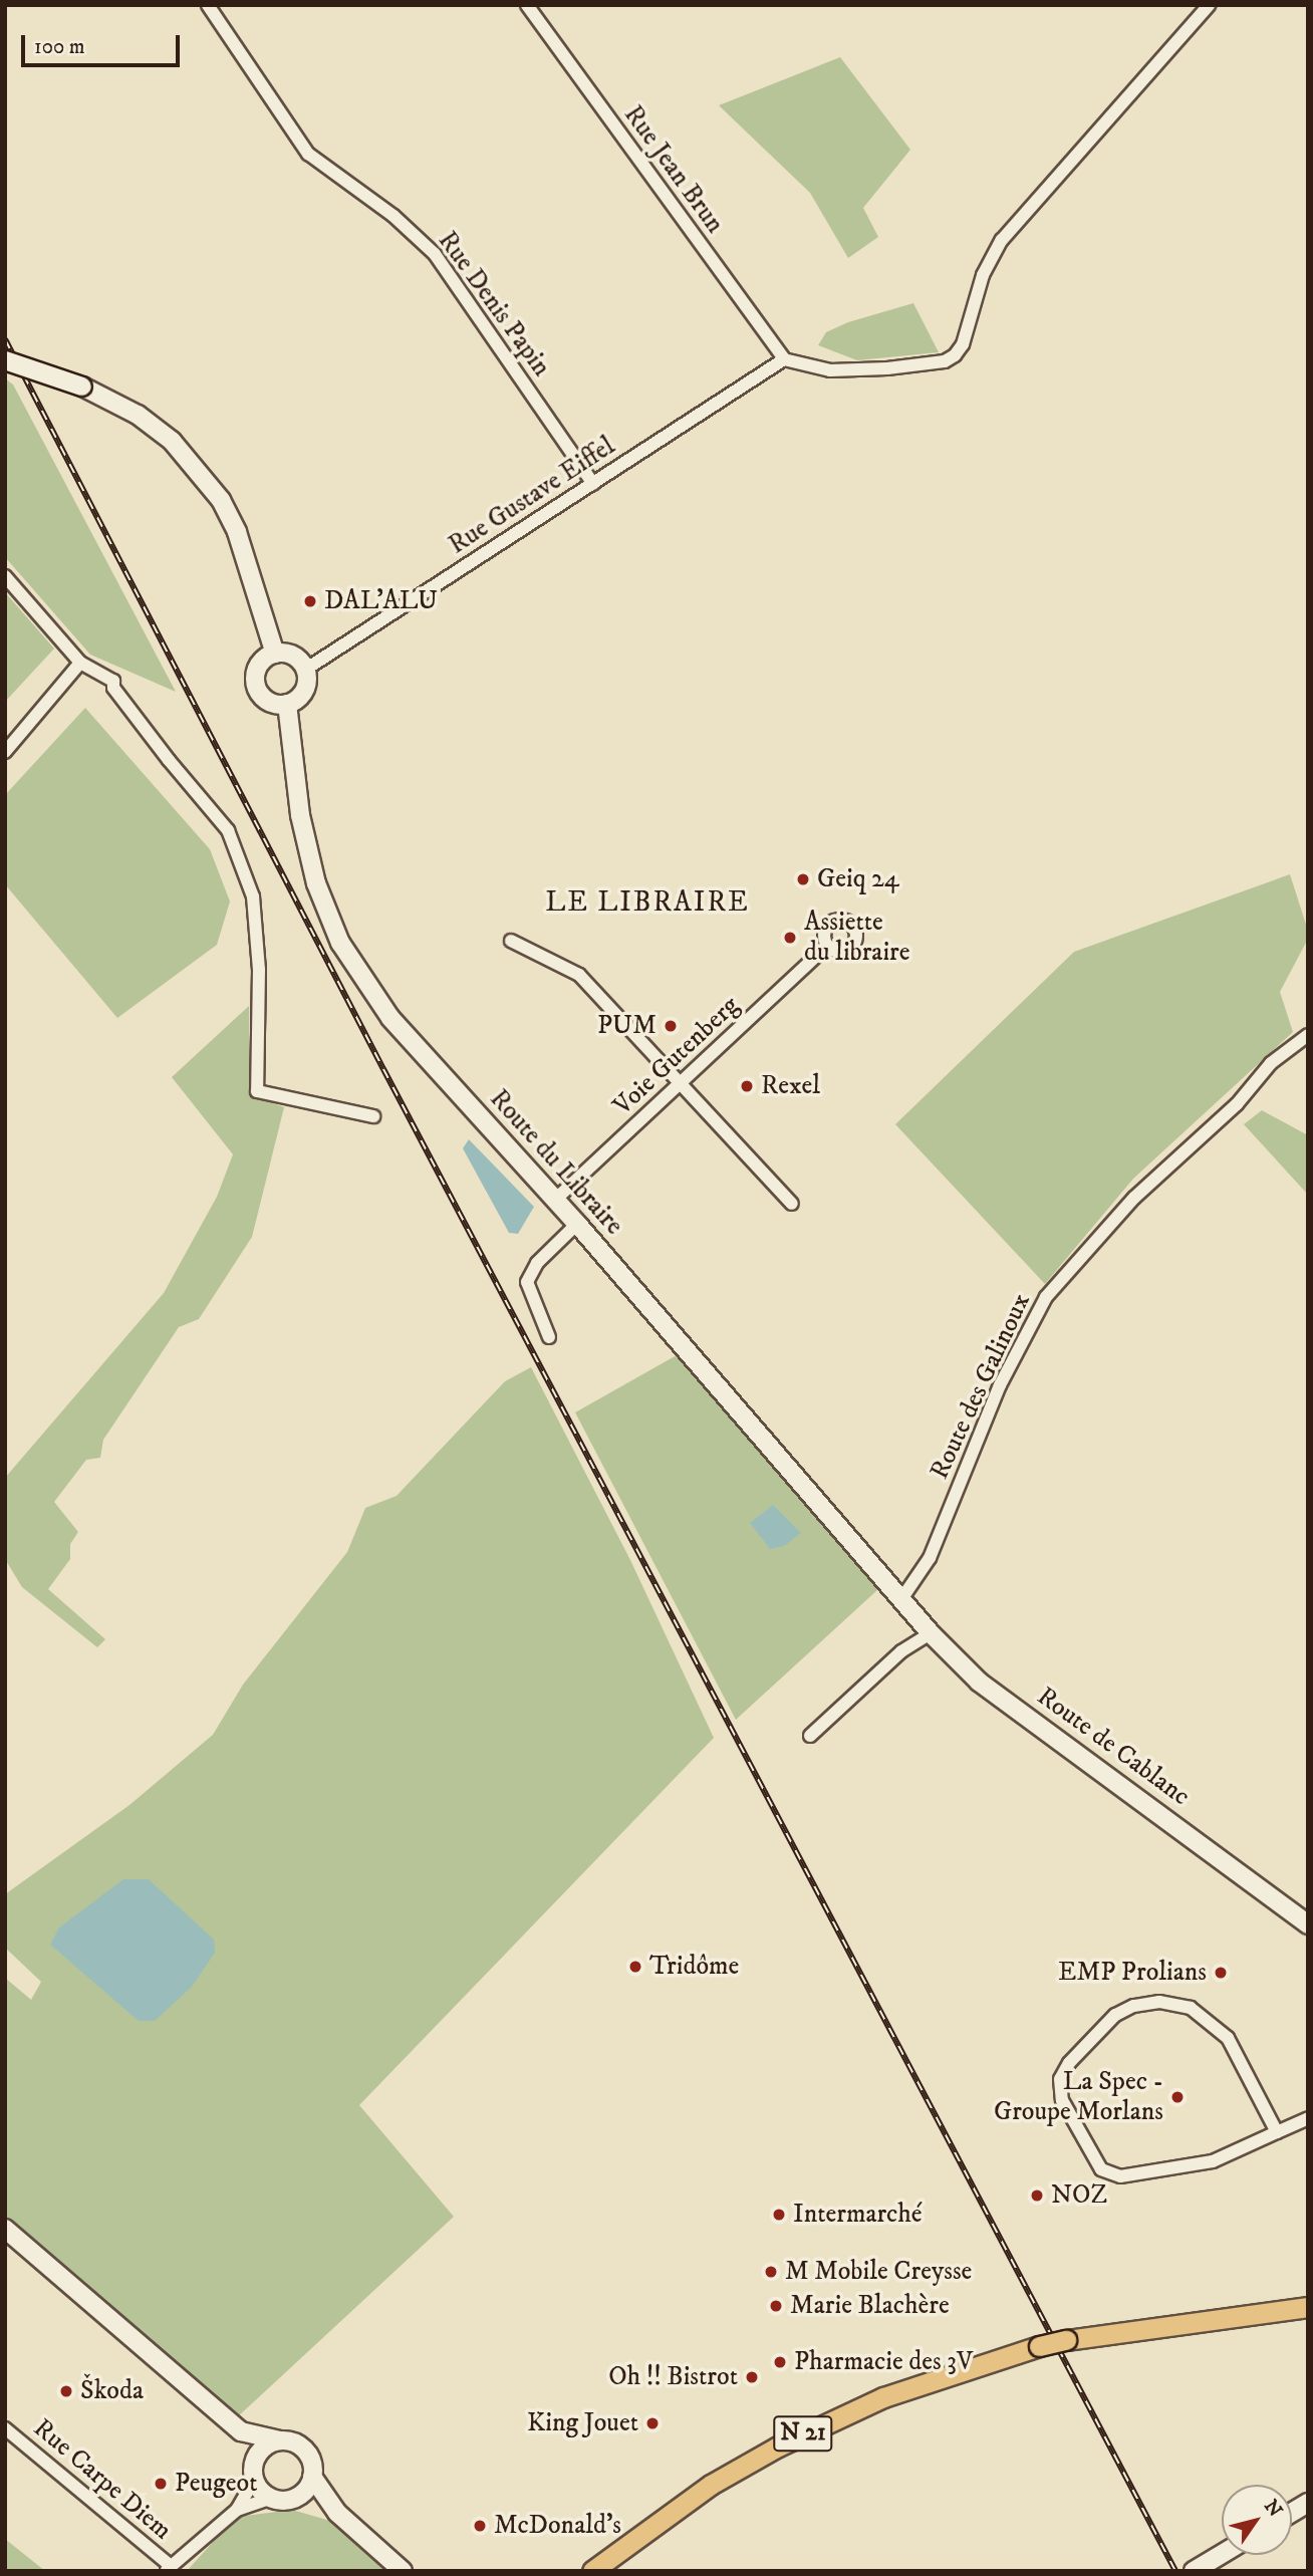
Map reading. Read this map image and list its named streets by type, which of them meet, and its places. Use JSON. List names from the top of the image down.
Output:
{
  "streets": {
    "main road": ["Route du Libraire", "Route de Cablanc", "N 21"],
    "street": [
      "Rue Jean Brun",
      "Rue Denis Papin",
      "Rue Gustave Eiffel",
      "Voie Gutenberg",
      "Route des Galinoux",
      "Rue Carpe Diem"
    ]
  },
  "crossings": [
    ["Rue Jean Brun", "Rue Gustave Eiffel"],
    ["Rue Denis Papin", "Rue Gustave Eiffel"],
    ["Rue Gustave Eiffel", "Route du Libraire"],
    ["Voie Gutenberg", "Route du Libraire"],
    ["Route du Libraire", "Route des Galinoux"],
    ["Route du Libraire", "Route de Cablanc"],
    ["Route des Galinoux", "Route de Cablanc"]
  ],
  "districts": ["LE LIBRAIRE"],
  "places": [
    "DAL'ALU",
    "Geiq 24",
    "Assiette du libraire",
    "PUM",
    "Rexel",
    "Tridôme",
    "EMP Prolians",
    "La Spec - Groupe Morlans",
    "NOZ",
    "Intermarché",
    "M Mobile Creysse",
    "Marie Blachère",
    "Pharmacie des 3V",
    "Oh !! Bistrot",
    "Škoda",
    "King Jouet",
    "Peugeot",
    "McDonald's"
  ],
  "scale_bar": "100 m",
  "north": "top right"
}
